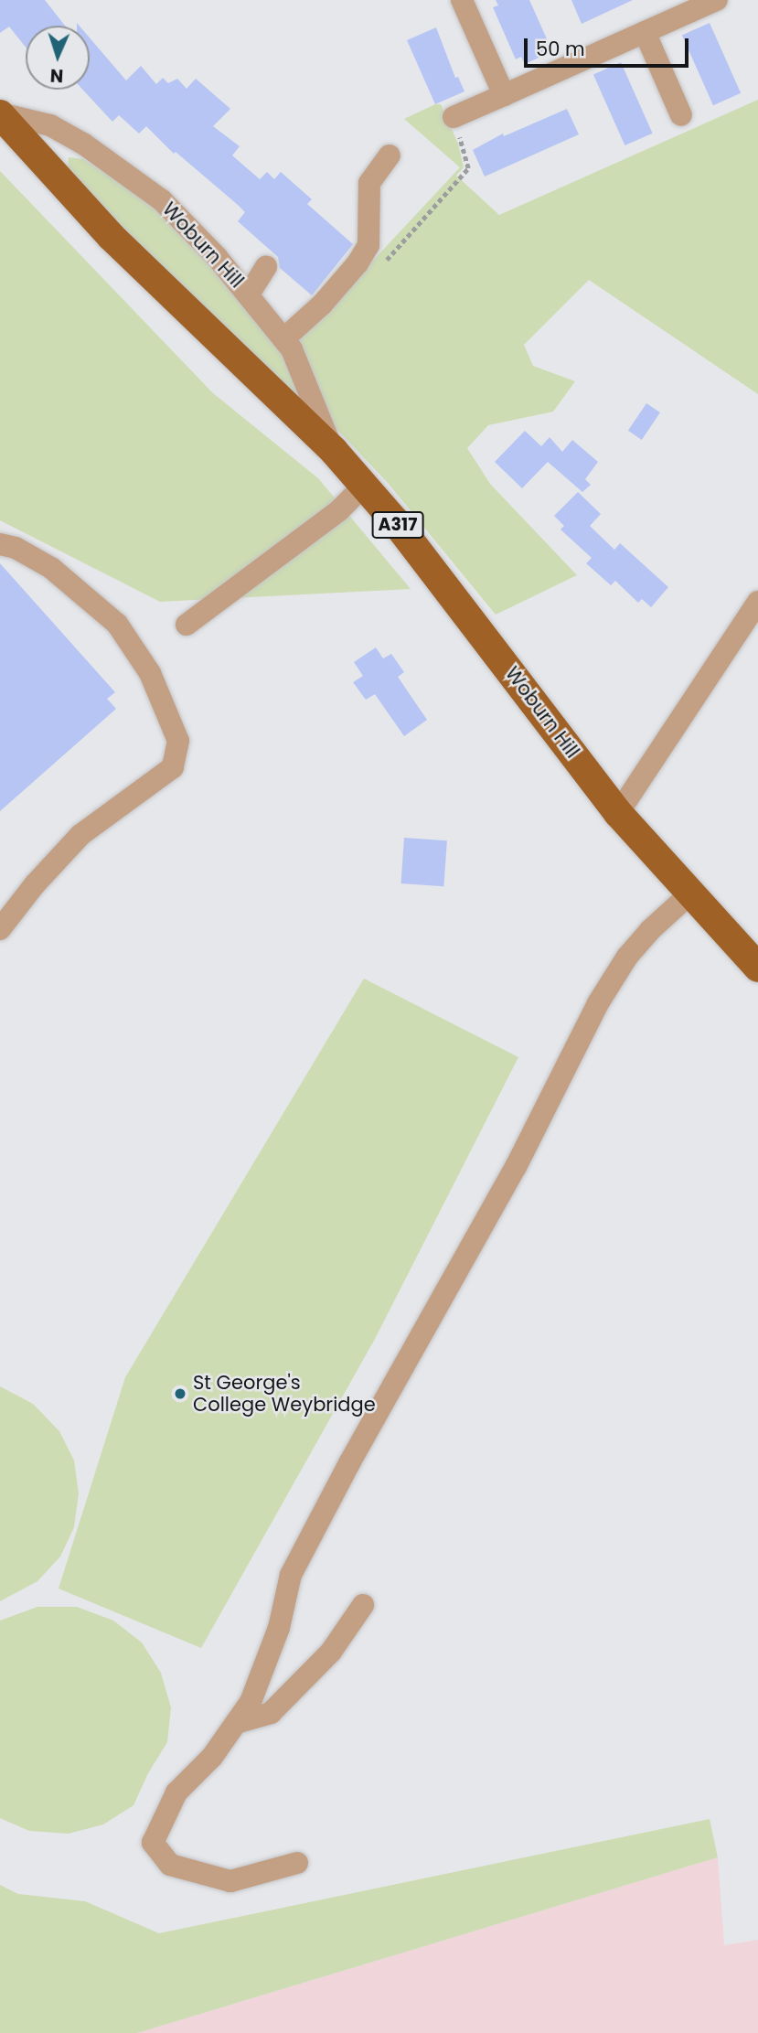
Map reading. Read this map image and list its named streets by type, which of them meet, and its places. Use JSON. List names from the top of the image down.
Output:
{
  "streets": {
    "main road": ["Woburn Hill", "A317"]
  },
  "places": ["St George's College Weybridge"],
  "scale_bar": "50 m",
  "north": "bottom"
}
